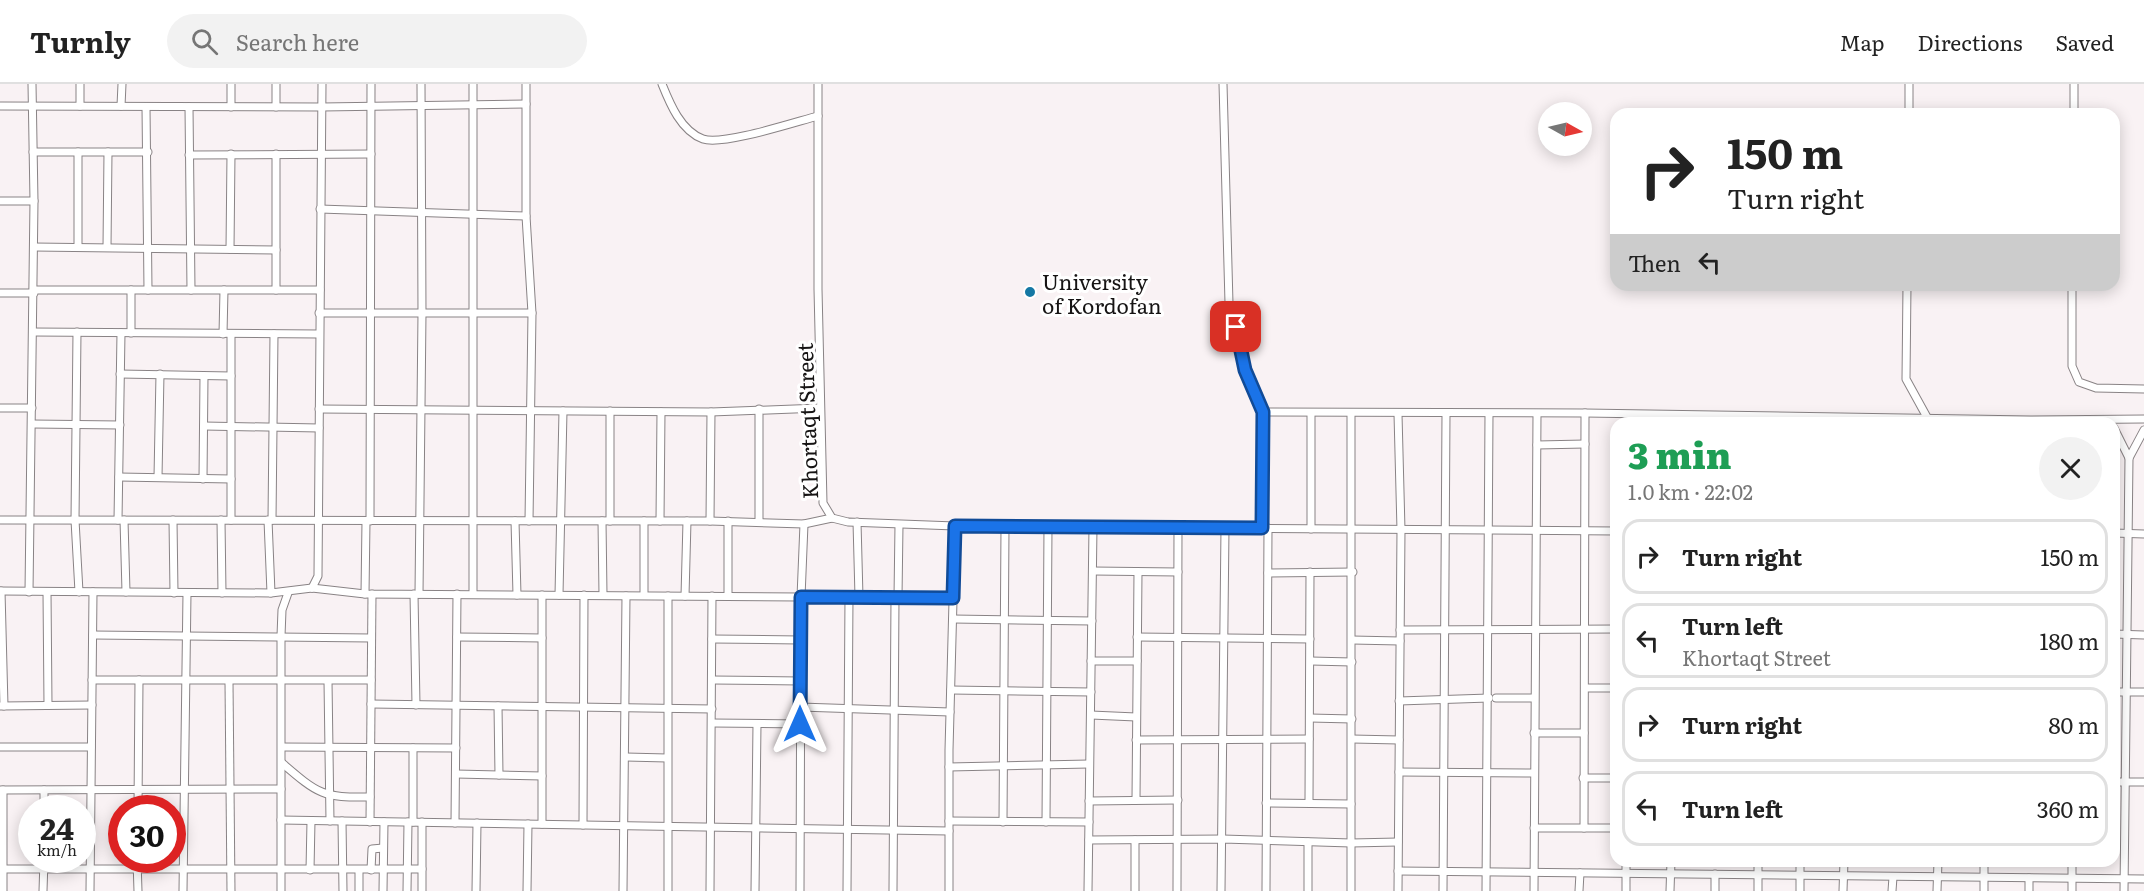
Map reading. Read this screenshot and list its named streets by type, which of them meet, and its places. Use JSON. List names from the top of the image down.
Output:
{
  "streets": {
    "street": ["Khortaqt Street"]
  },
  "places": ["University of Kordofan"],
  "north": "right",
  "page": {
    "header": "Turnly",
    "search": "Search here",
    "nav": ["Map", "Directions", "Saved"],
    "turn": ["150 m", "Turn right"],
    "then": "Then",
    "heading": ["3 min", "1.0 km · 22:02"],
    "list": [
      {
        "name": "Turn right",
        "value": "150 m"
      },
      {
        "name": "Turn left",
        "note": "Khortaqt Street",
        "value": "180 m"
      },
      {
        "name": "Turn right",
        "value": "80 m"
      },
      {
        "name": "Turn left",
        "value": "360 m"
      }
    ],
    "speed": "24 km/h",
    "limit": "30"
  }
}
